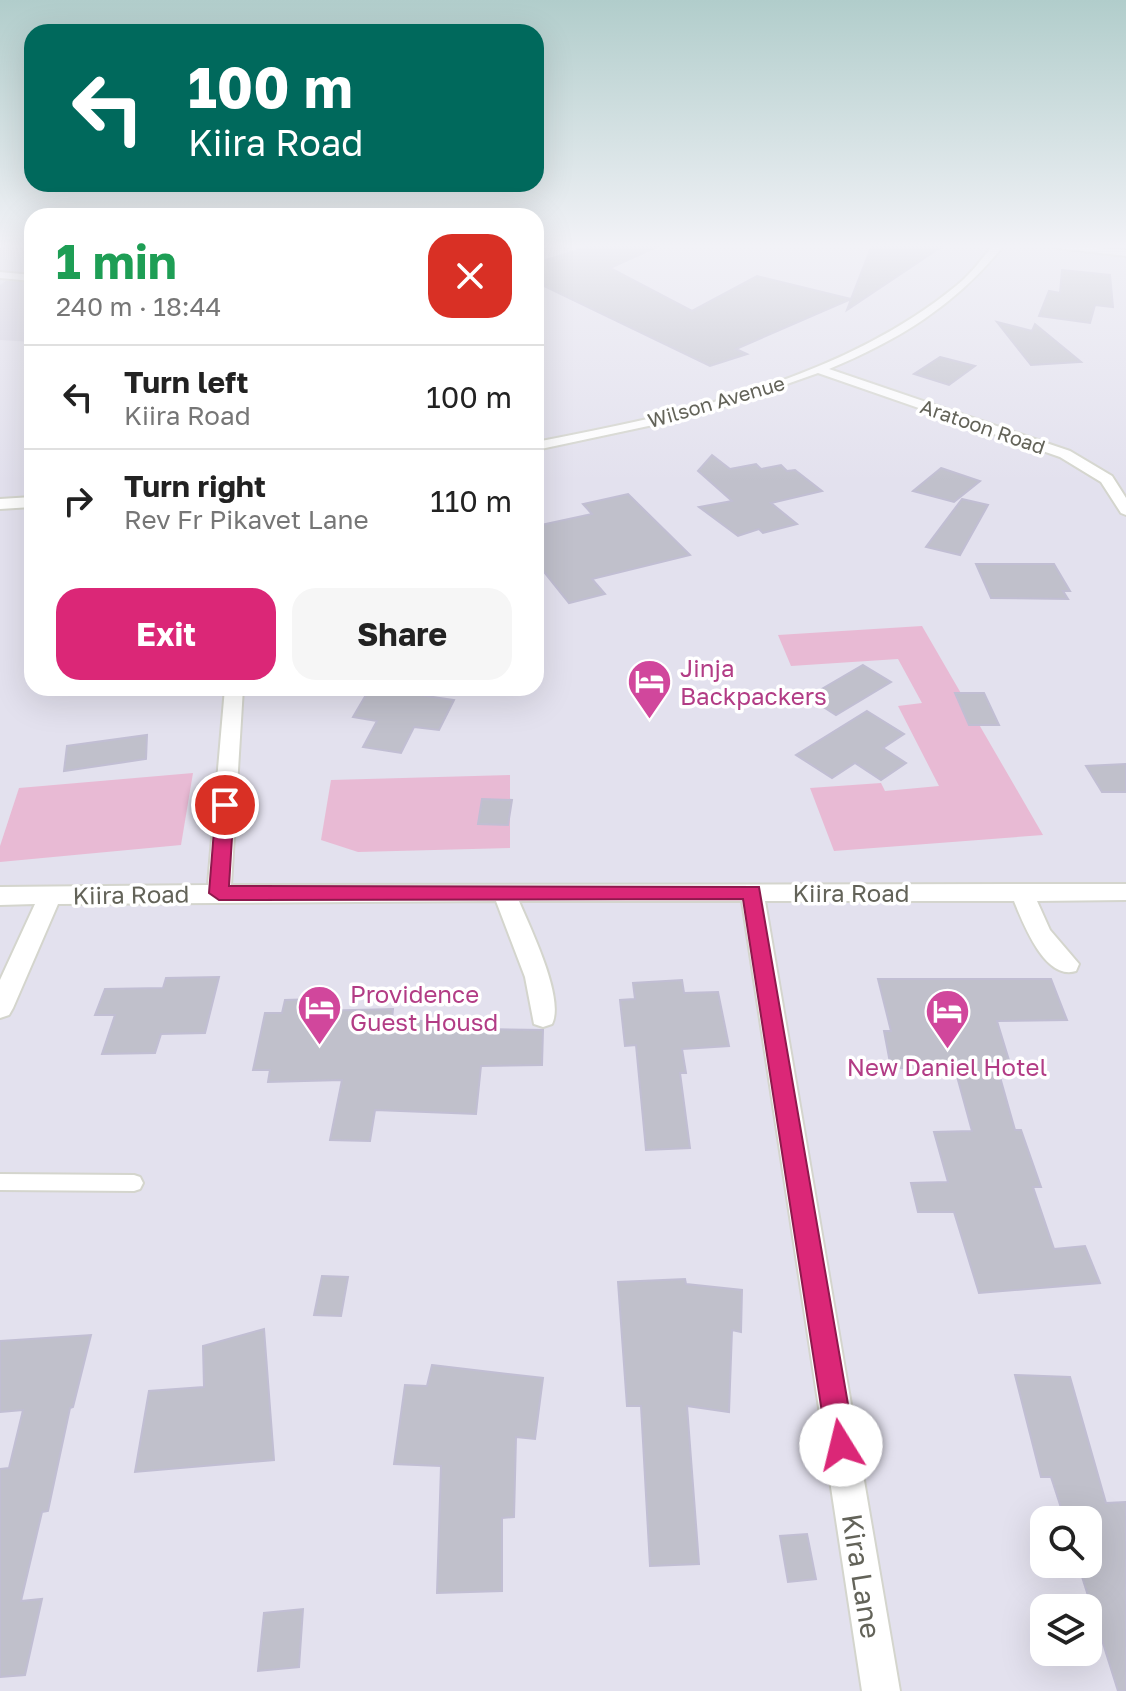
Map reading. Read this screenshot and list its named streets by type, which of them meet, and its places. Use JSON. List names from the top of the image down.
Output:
{
  "streets": {
    "street": [
      "Wilson Avenue",
      "Aratoon Road",
      "Kiira Road",
      "Kira Lane"
    ]
  },
  "crossings": [
    ["Wilson Avenue", "Aratoon Road"],
    ["Kiira Road", "Kira Lane"]
  ],
  "places": {
    "hotel": ["Jinja Backpackers", "Providence Guest Housd", "New Daniel Hotel"]
  },
  "page": {
    "turn": ["100 m", "Kiira Road"],
    "heading": ["1 min", "240 m · 18:44"],
    "list": [
      {
        "name": "Turn left",
        "note": "Kiira Road",
        "value": "100 m"
      },
      {
        "name": "Turn right",
        "note": "Rev Fr Pikavet Lane",
        "value": "110 m"
      }
    ],
    "buttons": ["Exit", "Share"]
  }
}
